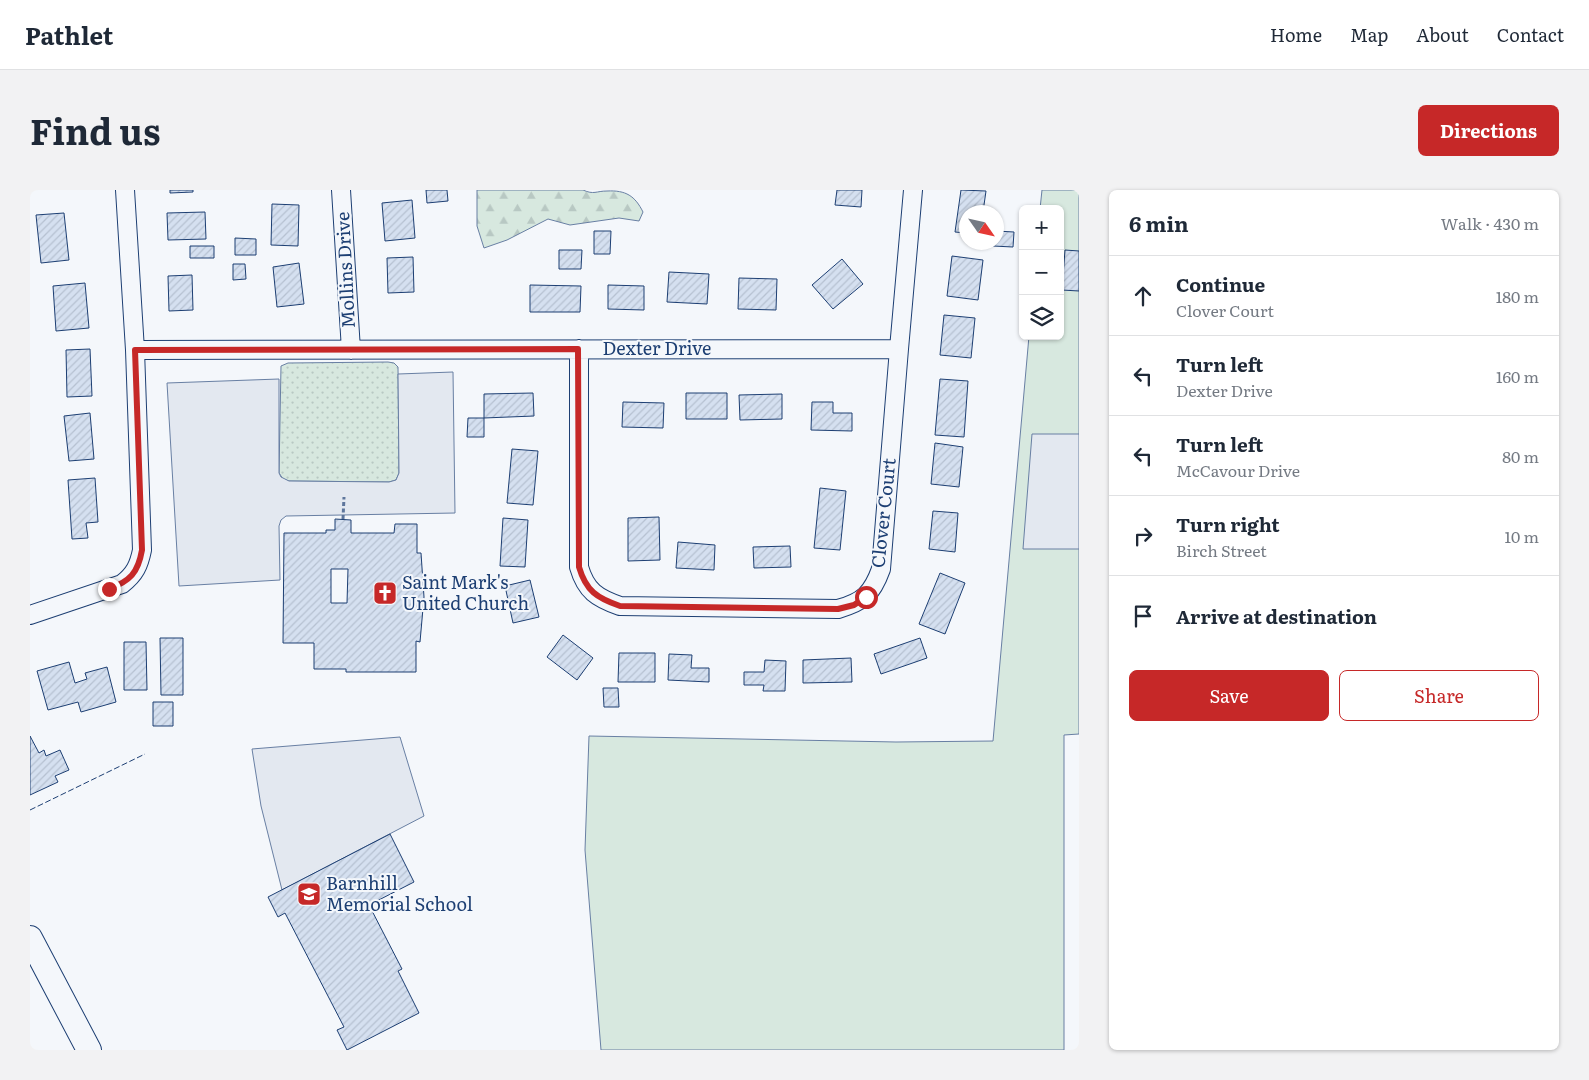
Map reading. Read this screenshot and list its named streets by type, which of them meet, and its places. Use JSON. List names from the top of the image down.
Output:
{
  "streets": {
    "street": ["Mollins Drive", "Dexter Drive", "Clover Court"]
  },
  "crossings": [
    ["Mollins Drive", "Dexter Drive"],
    ["Dexter Drive", "Clover Court"]
  ],
  "places": {
    "church": ["Saint Mark's United Church"],
    "school or university": ["Barnhill Memorial School"]
  },
  "north": "bottom right",
  "page": {
    "header": "Pathlet",
    "nav": [
      "Home",
      "Map",
      "About",
      "Contact"
    ],
    "title": "Find us",
    "buttons": [
      "Directions",
      ["Save", "Share"]
    ],
    "heading": ["6 min", "Walk · 430 m"],
    "map_buttons": ["+", "−"],
    "list": [
      ["Continue", "Clover Court", "180 m"],
      ["Turn left", "Dexter Drive", "160 m"],
      ["Turn left", "McCavour Drive", "80 m"],
      ["Turn right", "Birch Street", "10 m"],
      "Arrive at destination"
    ]
  }
}
